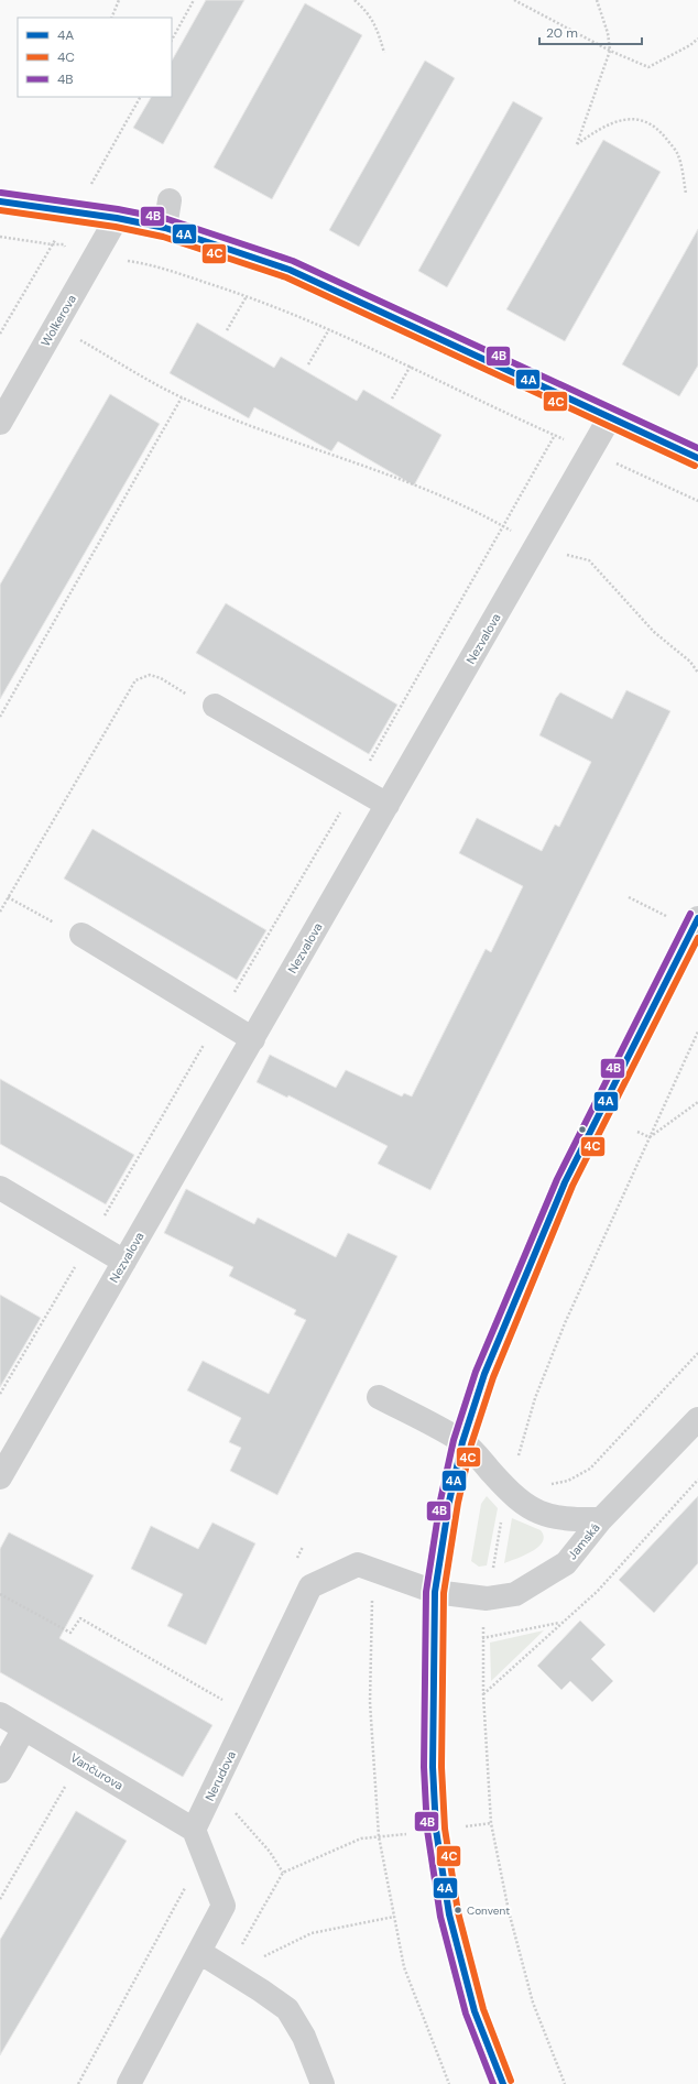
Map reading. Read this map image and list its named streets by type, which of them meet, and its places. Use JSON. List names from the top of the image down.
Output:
{
  "streets": {
    "street": [
      "Wolkerova",
      "Nezvalova",
      "Jamská",
      "Vančurova",
      "Nerudova"
    ]
  },
  "crossings": [
    ["Jamská", "Nerudova"],
    ["Vančurova", "Nerudova"]
  ],
  "places": ["Convent"],
  "lines": ["transit line 4B", "transit line 4A", "transit line 4C"],
  "legend": ["4A", "4C", "4B"],
  "scale_bar": "20 m"
}
